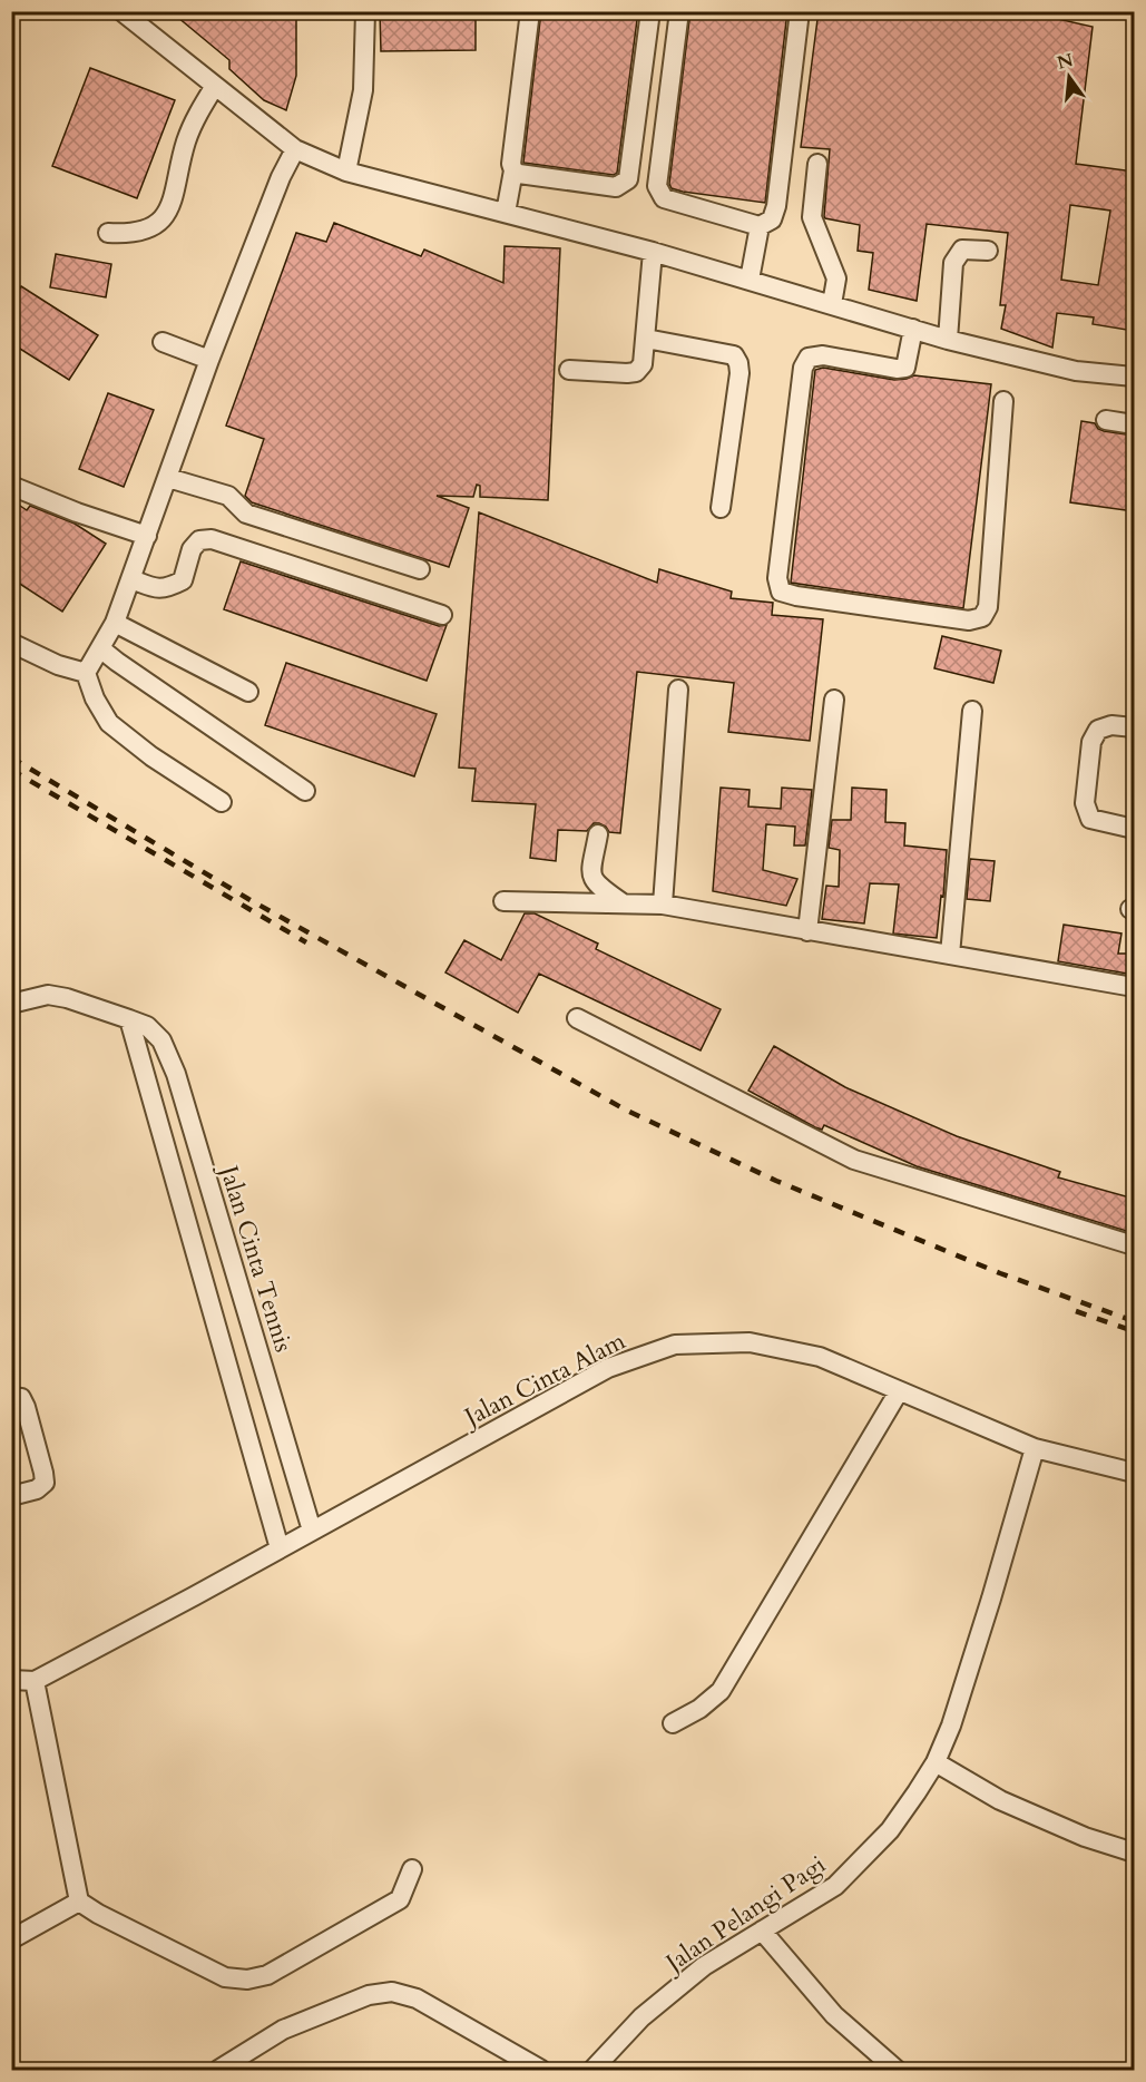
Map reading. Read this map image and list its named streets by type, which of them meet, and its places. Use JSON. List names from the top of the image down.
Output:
{
  "streets": {
    "street": ["Jalan Cinta Tennis", "Jalan Cinta Alam", "Jalan Pelangi Pagi"]
  },
  "crossings": [
    ["Jalan Cinta Tennis", "Jalan Cinta Alam"],
    ["Jalan Cinta Alam", "Jalan Pelangi Pagi"]
  ],
  "north": "top"
}
